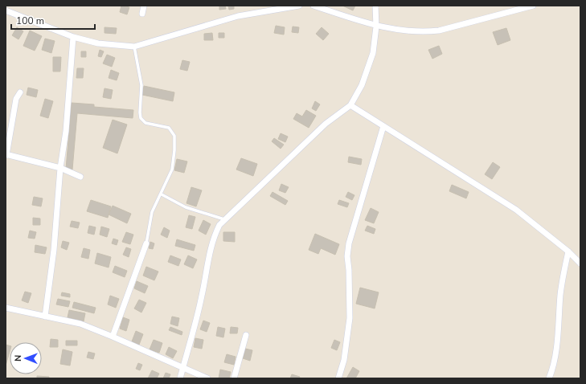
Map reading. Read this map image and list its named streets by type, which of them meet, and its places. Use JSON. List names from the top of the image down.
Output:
{
  "scale_bar": "100 m",
  "north": "left"
}
